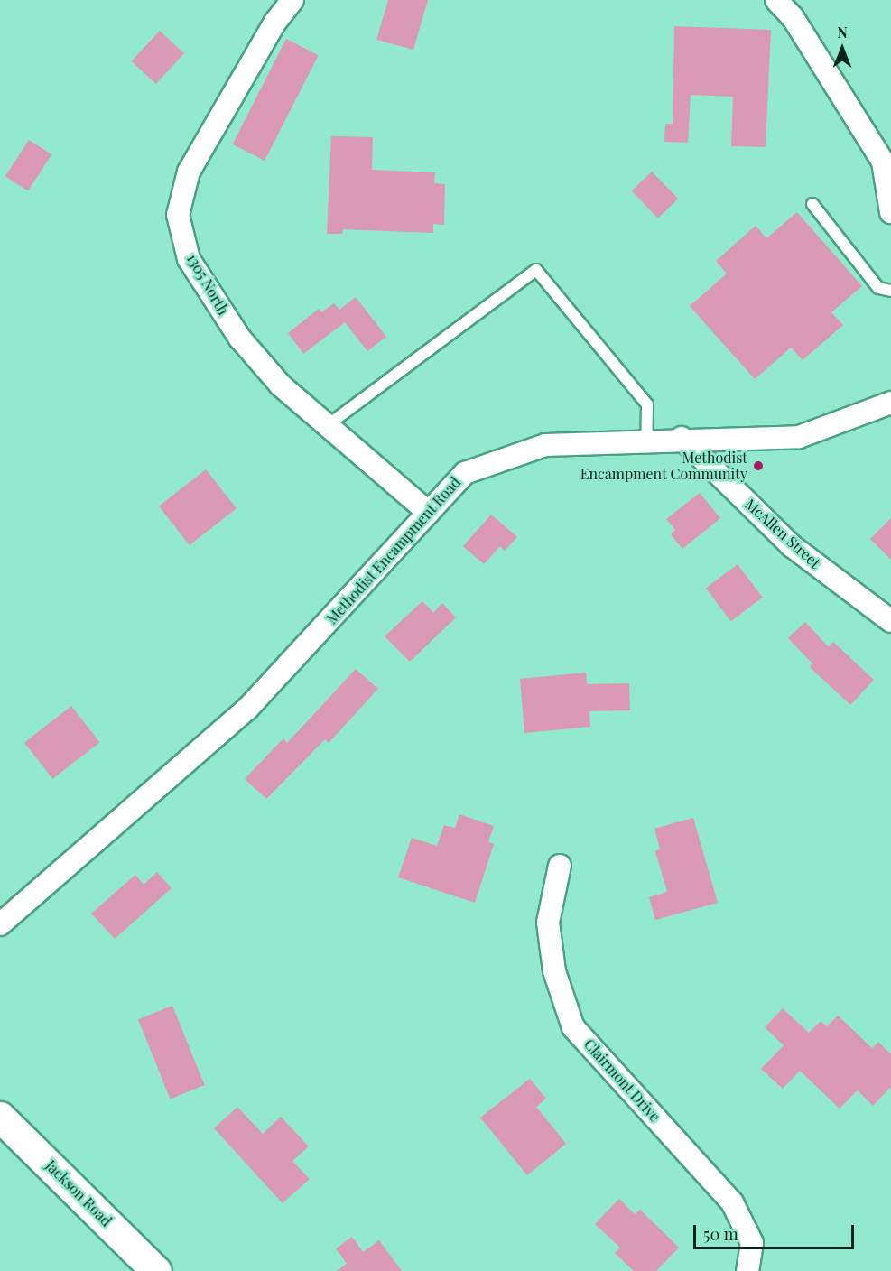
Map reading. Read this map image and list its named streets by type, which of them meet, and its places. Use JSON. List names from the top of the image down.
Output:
{
  "streets": {
    "street": [
      "1305 North",
      "McAllen Street",
      "Methodist Encampment Road",
      "Clairmont Drive",
      "Jackson Road"
    ]
  },
  "crossings": [
    ["1305 North", "Methodist Encampment Road"],
    ["McAllen Street", "Methodist Encampment Road"]
  ],
  "places": ["Methodist Encampment Community"],
  "scale_bar": "50 m",
  "north": "top"
}
